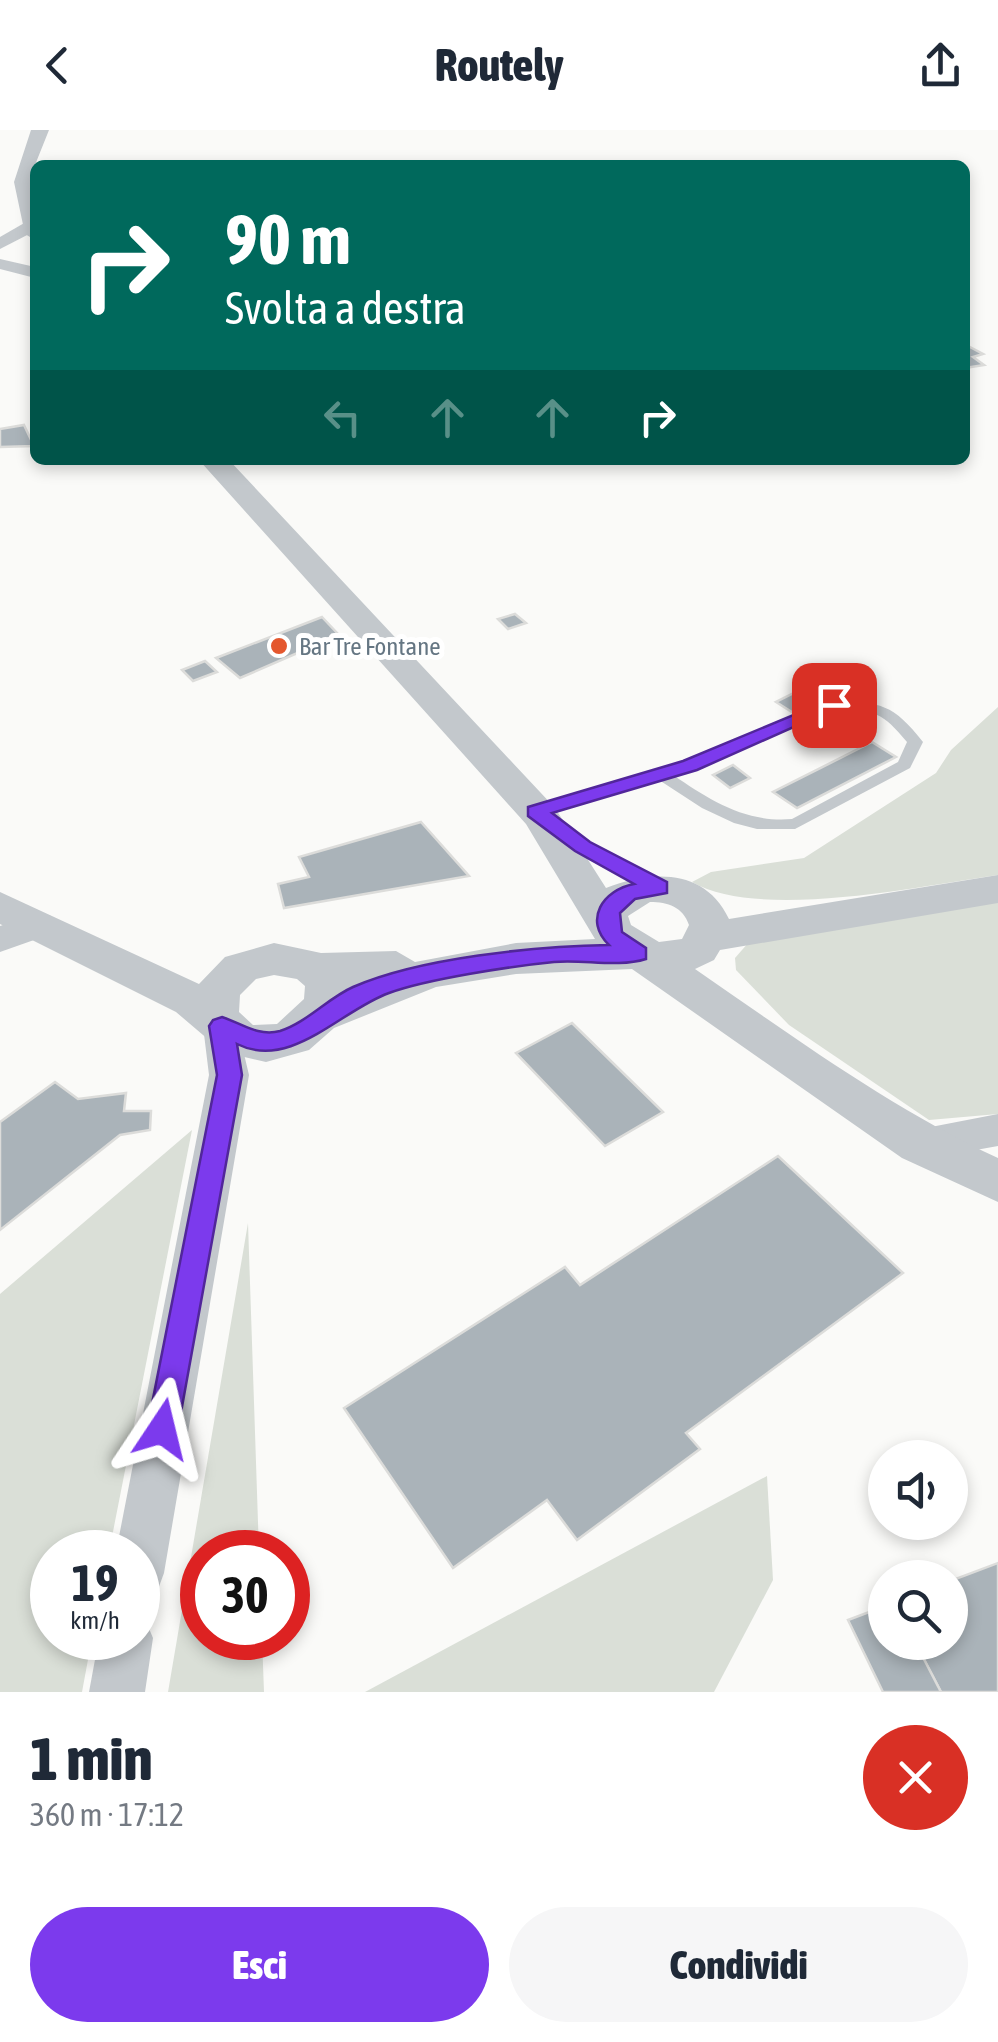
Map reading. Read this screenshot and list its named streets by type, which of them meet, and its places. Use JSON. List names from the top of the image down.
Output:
{
  "places": ["Bar Tre Fontane"],
  "page": {
    "header": "Routely",
    "turn": ["90 m", "Svolta a destra"],
    "speed": "19 km/h",
    "limit": "30",
    "heading": ["1 min", "360 m · 17:12"],
    "buttons": ["Esci", "Condividi"]
  }
}
